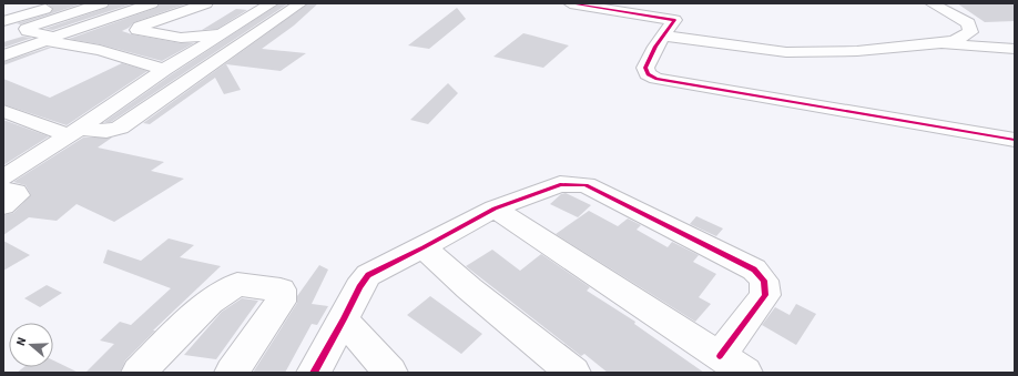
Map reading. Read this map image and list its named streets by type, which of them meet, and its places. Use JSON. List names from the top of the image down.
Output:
{
  "north": "left"
}
